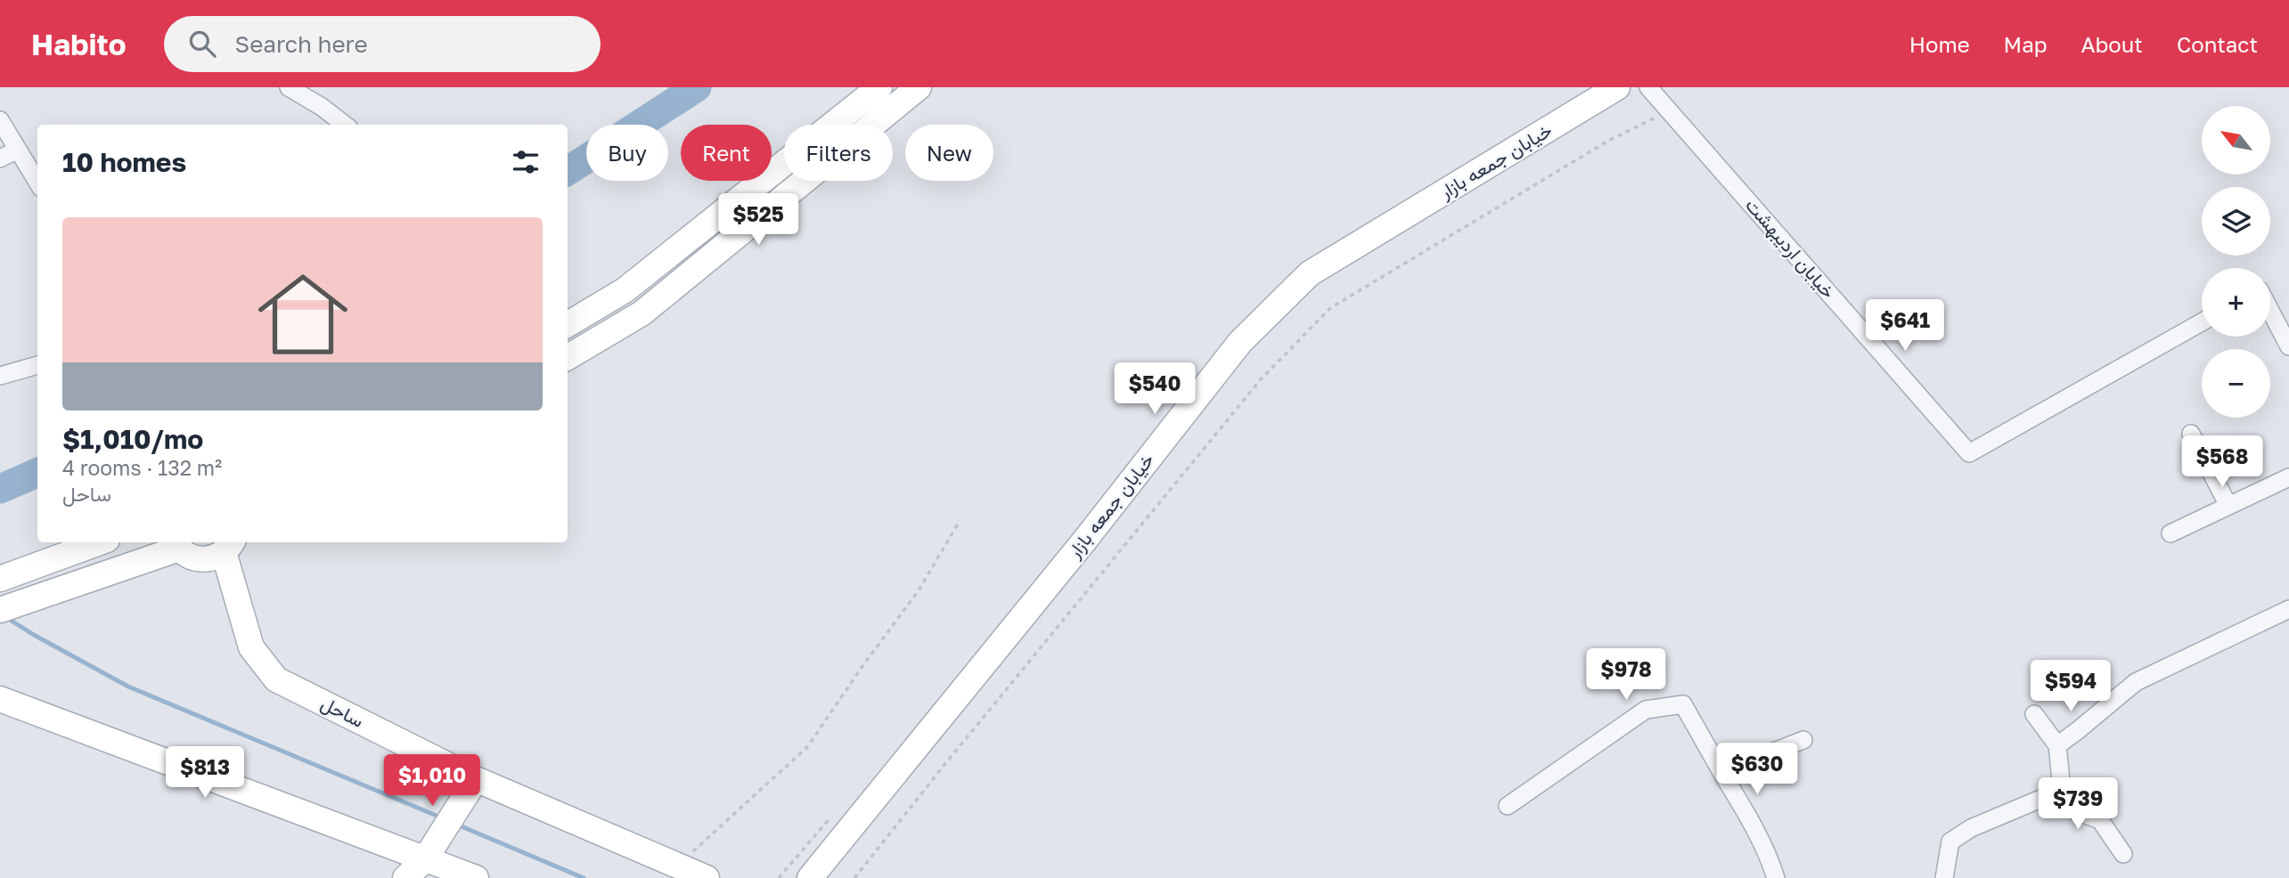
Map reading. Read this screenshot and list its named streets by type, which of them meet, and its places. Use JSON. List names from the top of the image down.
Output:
{
  "streets": {
    "main road": ["خیابان جمعه بازار", "ساحل"],
    "street": ["خیابان اردیبهشت"]
  },
  "north": "top left",
  "page": {
    "header": "Habito",
    "search": "Search here",
    "nav": [
      "Home",
      "Map",
      "About",
      "Contact"
    ],
    "map_buttons": ["+", "−"],
    "chip": [
      "Buy",
      "Rent",
      "Filters",
      "New"
    ],
    "heading": "10 homes",
    "price": [
      "$525",
      "$641",
      "$540",
      "$568",
      "$978",
      "$594",
      "$630",
      "$813",
      "$1,010",
      "$739"
    ],
    "list": [
      {
        "name": "$1,010/mo",
        "note": "4 rooms · 132 m² · ساحل"
      }
    ]
  }
}
